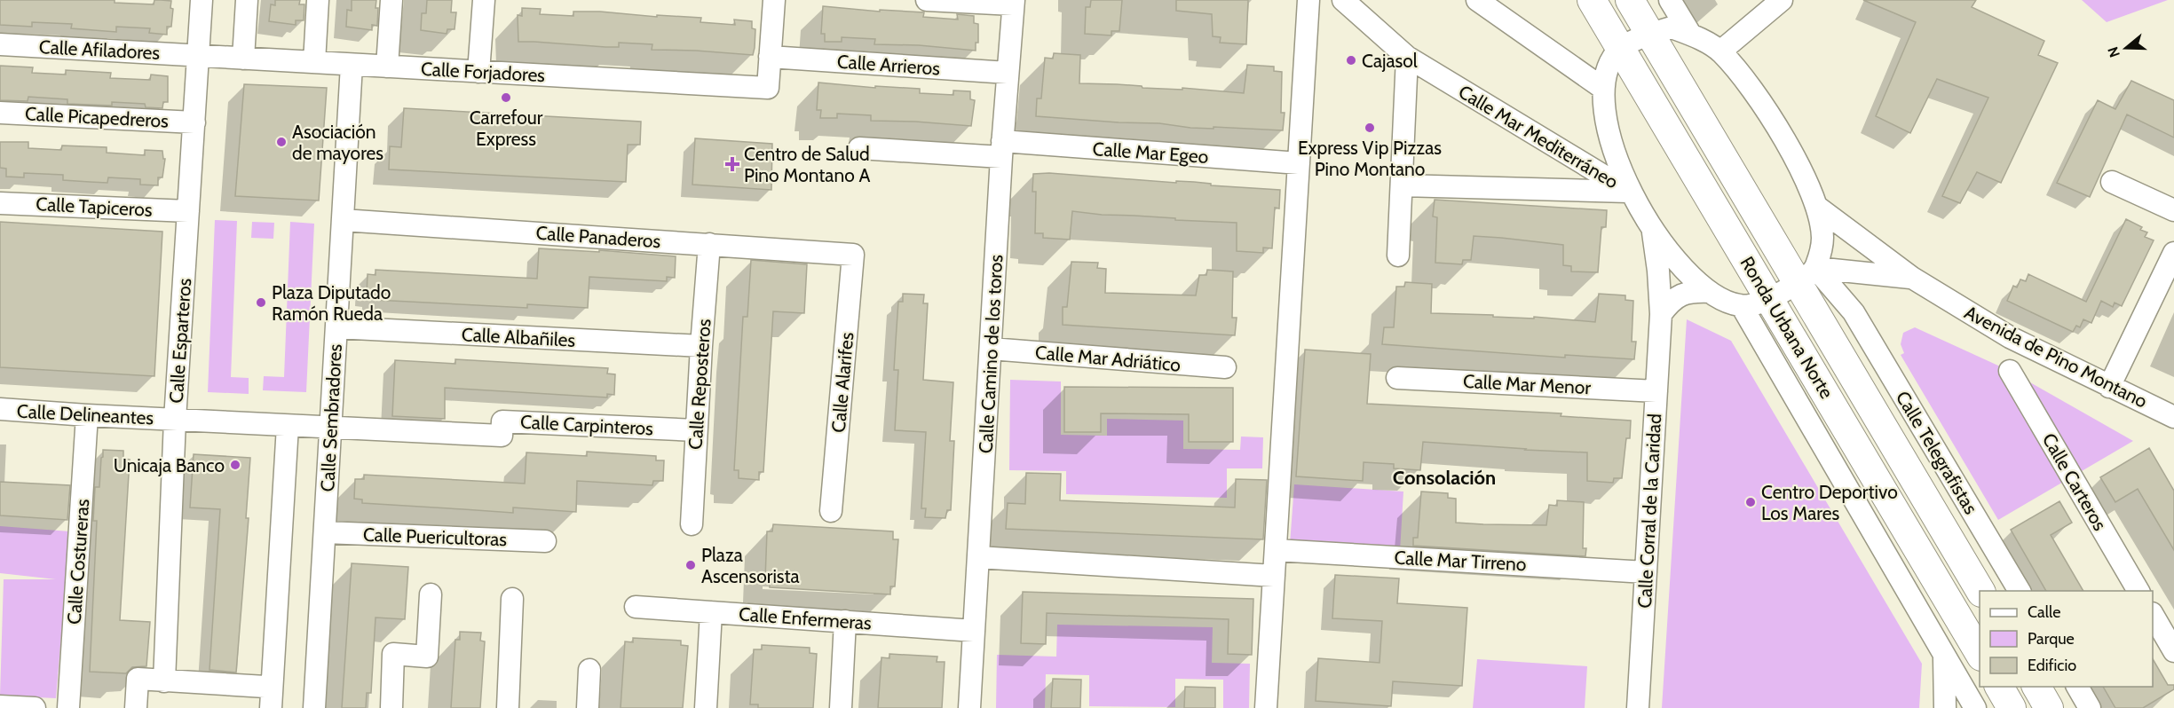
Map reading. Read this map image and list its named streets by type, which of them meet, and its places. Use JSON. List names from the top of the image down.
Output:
{
  "streets": {
    "main road": ["Ronda Urbana Norte"],
    "street": [
      "Calle Afiladores",
      "Calle Arrieros",
      "Calle Forjadores",
      "Calle Picapedreros",
      "Calle Mar Mediterráneo",
      "Calle Mar Egeo",
      "Calle Tapiceros",
      "Calle Panaderos",
      "Calle Albañiles",
      "Calle Esparteros",
      "Calle Camino de los toros",
      "Avenida de Pino Montano",
      "Calle Mar Adriático",
      "Calle Alarifes",
      "Calle Reposteros",
      "Calle Mar Menor",
      "Calle Delineantes",
      "Calle Sembradores",
      "Calle Carpinteros",
      "Calle Telegrafistas",
      "Calle Carteros",
      "Calle Corral de la Caridad",
      "Calle Puericultoras",
      "Calle Mar Tirreno",
      "Calle Costureras",
      "Calle Enfermeras"
    ]
  },
  "crossings": [
    ["Calle Afiladores", "Calle Forjadores"],
    ["Calle Afiladores", "Calle Esparteros"],
    ["Calle Arrieros", "Calle Forjadores"],
    ["Calle Arrieros", "Calle Camino de los toros"],
    ["Calle Forjadores", "Calle Esparteros"],
    ["Calle Forjadores", "Calle Sembradores"],
    ["Calle Picapedreros", "Calle Esparteros"],
    ["Calle Mar Egeo", "Calle Camino de los toros"],
    ["Calle Tapiceros", "Calle Esparteros"],
    ["Calle Panaderos", "Calle Alarifes"],
    ["Calle Panaderos", "Calle Reposteros"],
    ["Calle Panaderos", "Calle Sembradores"],
    ["Calle Albañiles", "Calle Reposteros"],
    ["Calle Albañiles", "Calle Sembradores"],
    ["Calle Esparteros", "Calle Delineantes"],
    ["Calle Camino de los toros", "Calle Mar Adriático"],
    ["Calle Camino de los toros", "Calle Enfermeras"],
    ["Calle Reposteros", "Calle Carpinteros"],
    ["Calle Mar Menor", "Calle Corral de la Caridad"],
    ["Calle Delineantes", "Calle Sembradores"],
    ["Calle Delineantes", "Calle Carpinteros"],
    ["Calle Delineantes", "Calle Costureras"],
    ["Calle Sembradores", "Calle Carpinteros"],
    ["Calle Sembradores", "Calle Puericultoras"],
    ["Calle Corral de la Caridad", "Calle Mar Tirreno"]
  ],
  "districts": ["Consolación"],
  "places": {
    "other": [
      "Cajasol",
      "Carrefour Express",
      "Express Vip Pizzas Pino Montano",
      "Asociación de mayores",
      "Plaza Diputado Ramón Rueda",
      "Unicaja Banco",
      "Centro Deportivo Los Mares",
      "Plaza Ascensorista"
    ],
    "health": ["Centro de Salud Pino Montano A"]
  },
  "legend": ["Calle", "Parque", "Edificio"],
  "north": "left"
}
